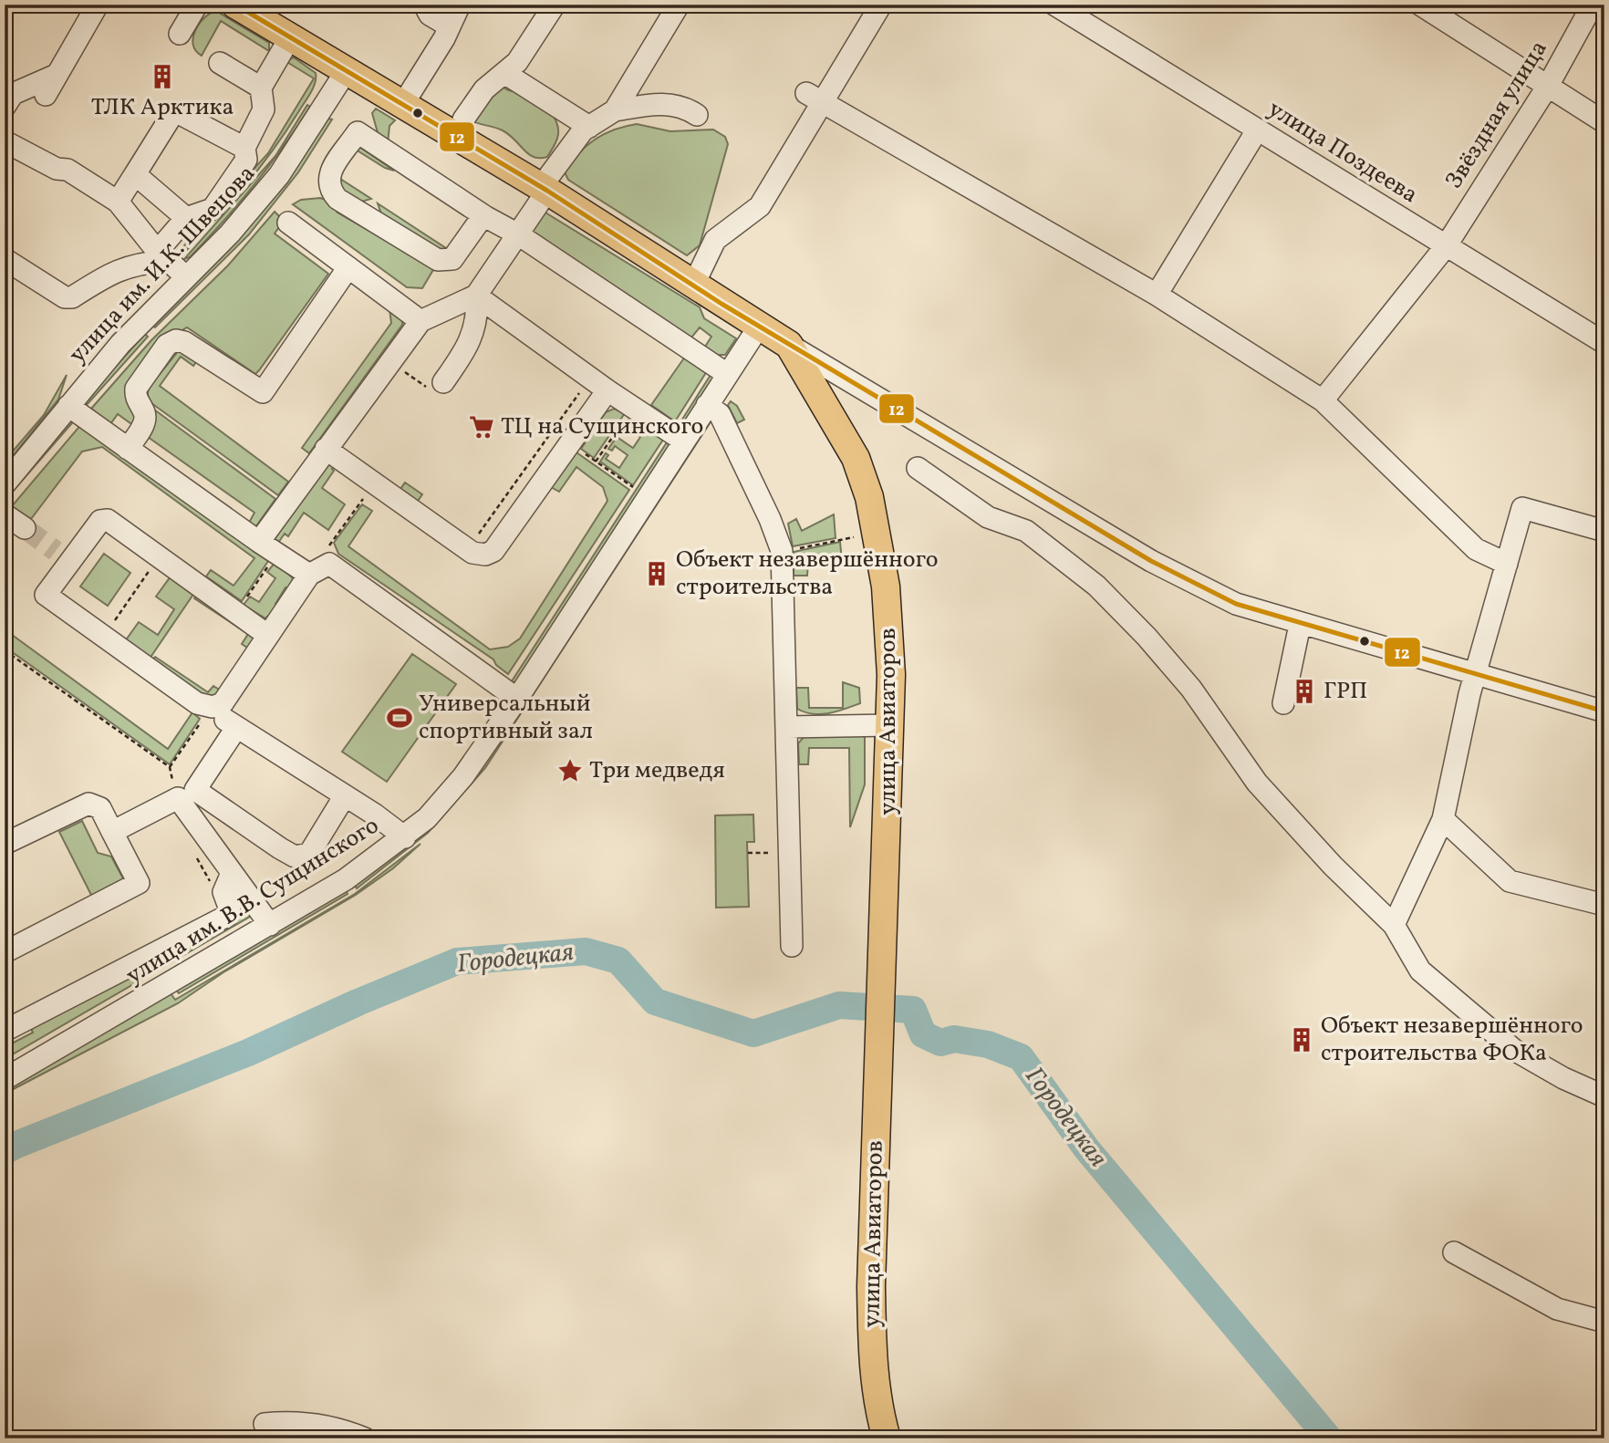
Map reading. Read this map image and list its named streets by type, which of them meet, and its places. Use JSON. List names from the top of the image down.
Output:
{
  "streets": {
    "main road": ["улица Авиаторов"],
    "street": [
      "Звёздная улица",
      "улица Поздеева",
      "улица им. И.К. Швецова",
      "улица им. В.В. Сущинского"
    ]
  },
  "crossings": [
    ["Звёздная улица", "улица Поздеева"],
    ["улица им. И.К. Швецова", "улица Авиаторов"],
    ["улица Авиаторов", "улица им. В.В. Сущинского"]
  ],
  "water": ["Городецкая"],
  "places": {
    "building": [
      "ТЛК Арктика",
      "Объект незавершённого строительства",
      "ГРП",
      "Объект незавершённого строительства ФОКа"
    ],
    "supermarket": ["ТЦ на Сущинского"],
    "sports": ["Универсальный спортивный зал"],
    "place": ["Три медведя"]
  },
  "lines": ["transit line 12"]
}
